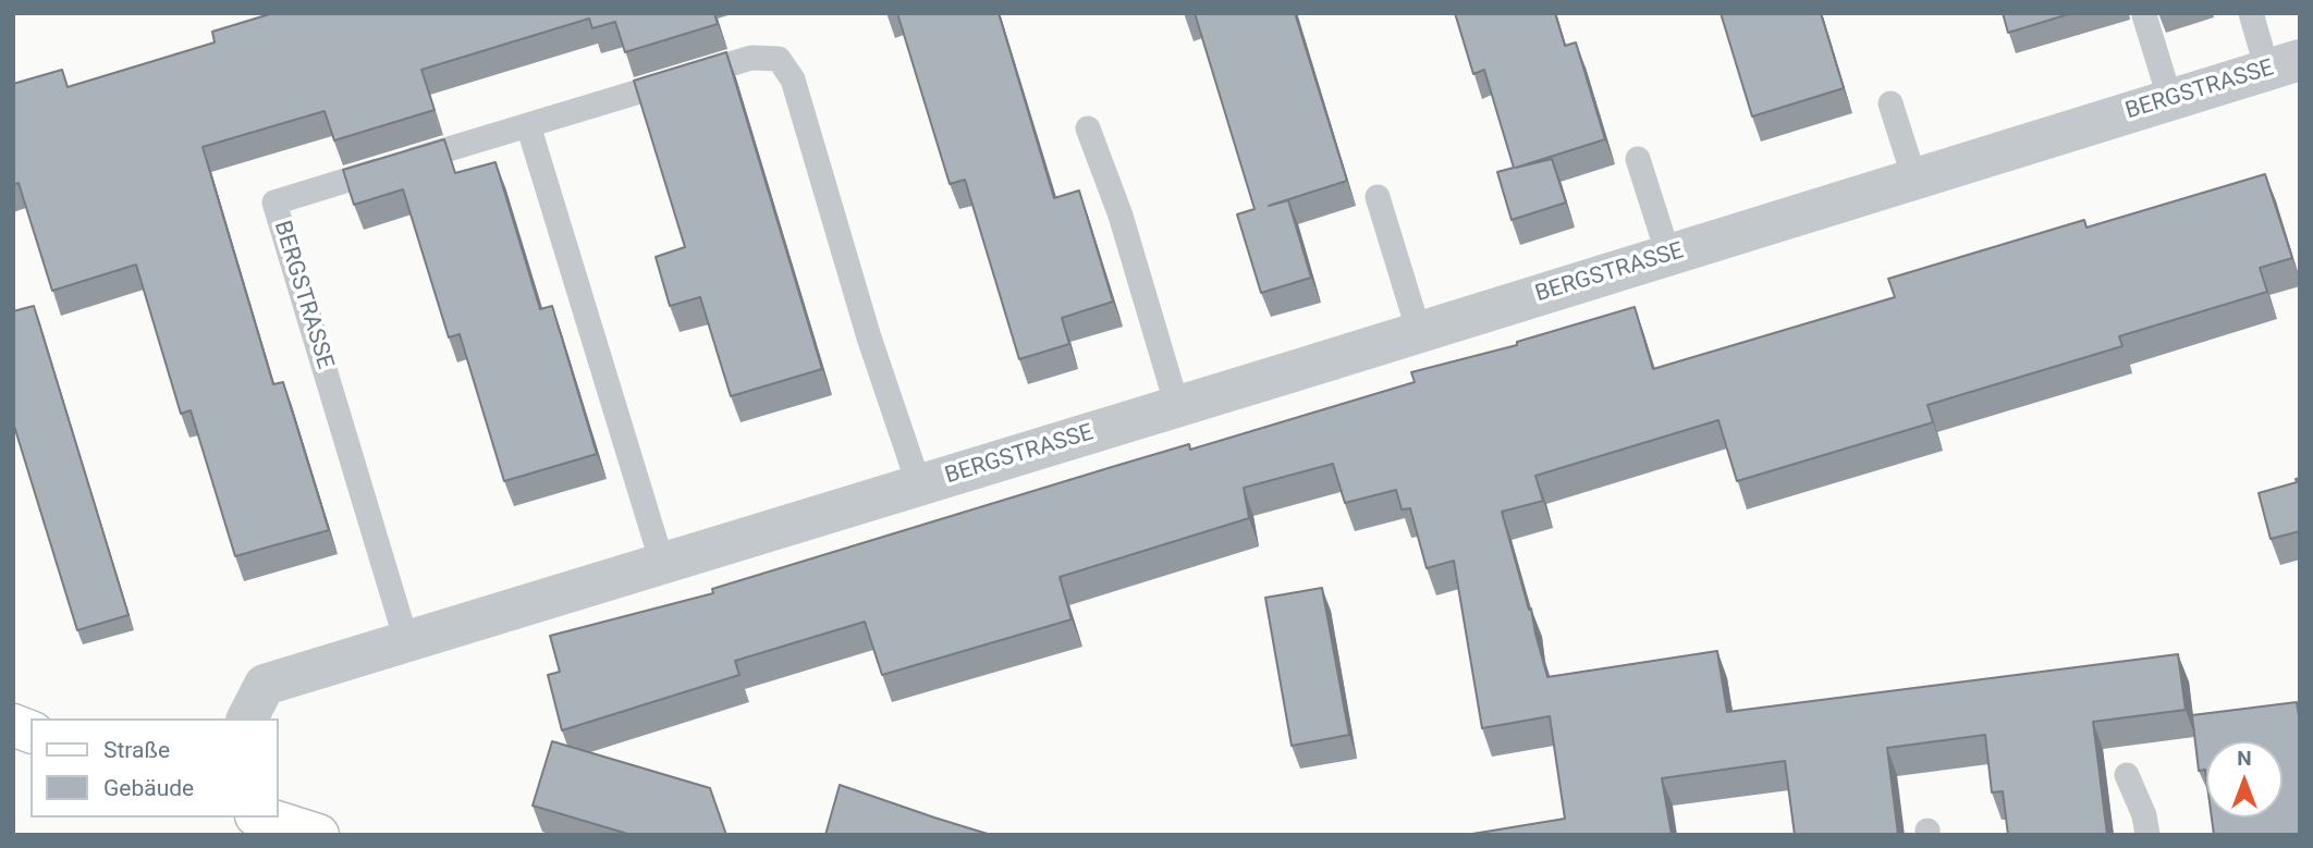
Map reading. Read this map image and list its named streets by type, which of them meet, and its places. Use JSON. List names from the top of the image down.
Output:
{
  "streets": {
    "street": ["BERGSTRASSE"]
  },
  "legend": ["Straße", "Gebäude"],
  "north": "top"
}
